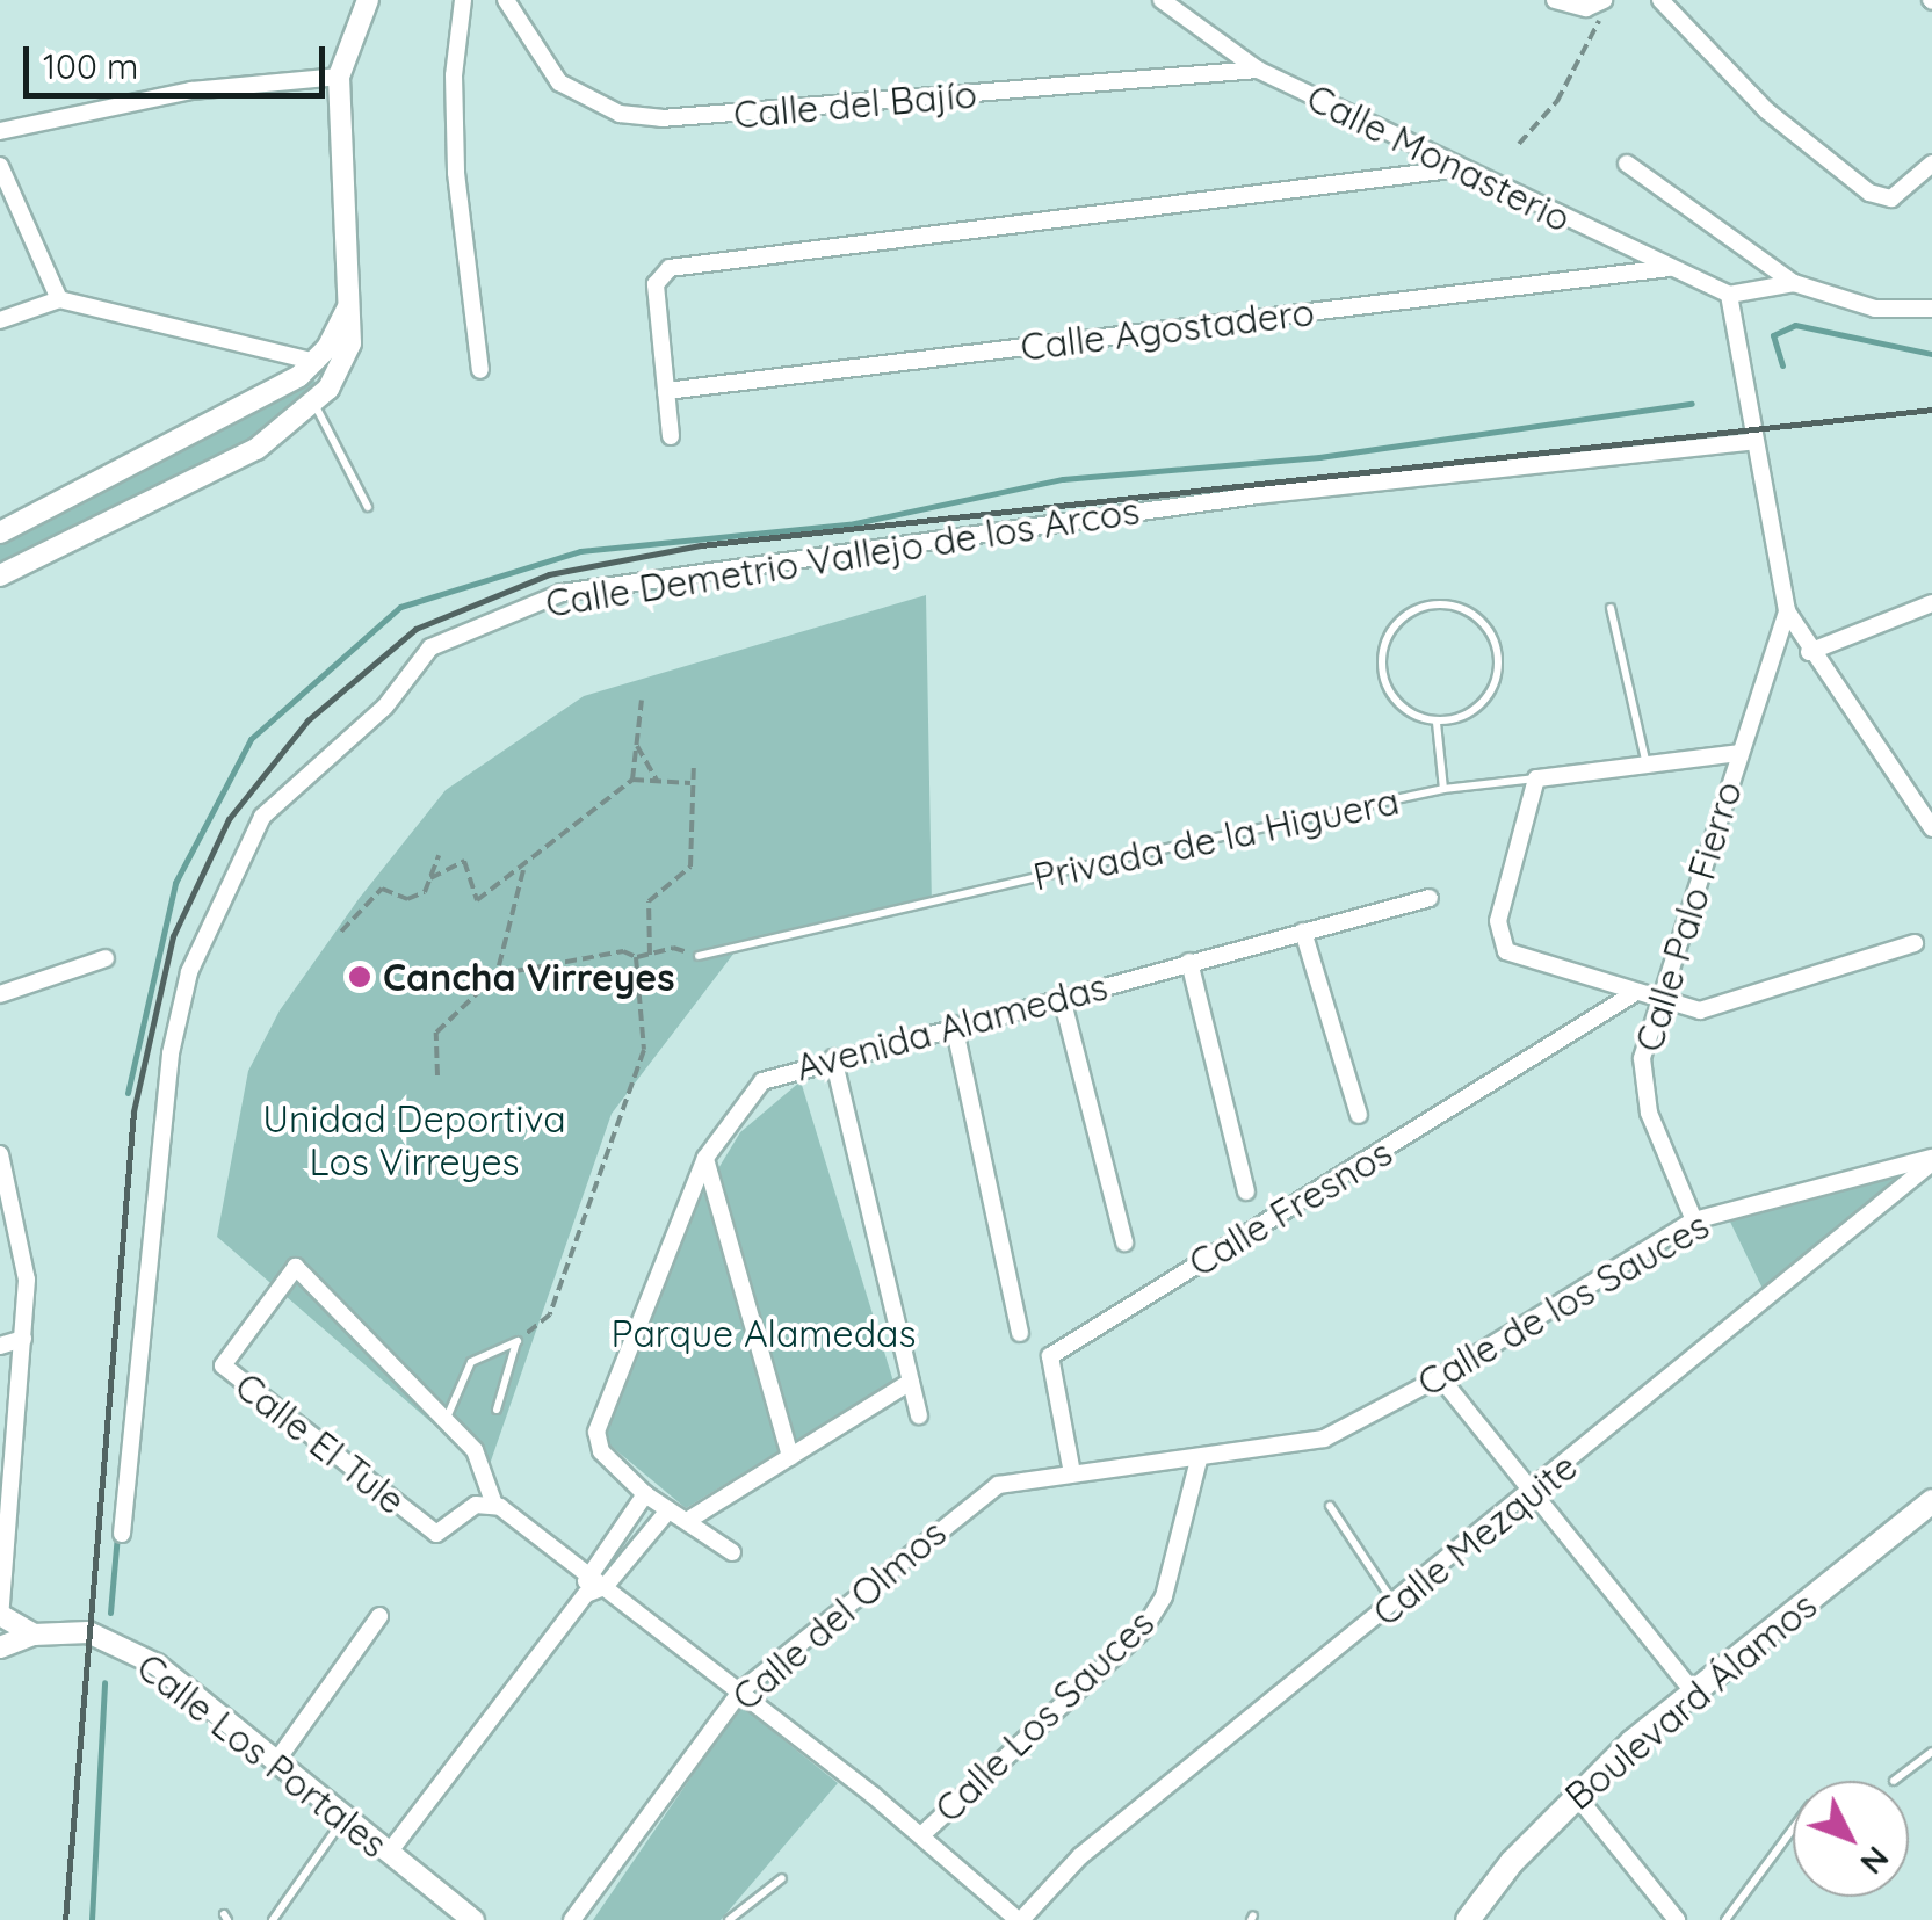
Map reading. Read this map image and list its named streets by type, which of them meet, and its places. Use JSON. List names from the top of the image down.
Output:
{
  "streets": {
    "main road": ["Boulevard Álamos"],
    "street": [
      "Calle del Bajío",
      "Calle Monasterio",
      "Calle Agostadero",
      "Calle Demetrio Vallejo de los Arcos",
      "Privada de la Higuera",
      "Calle Palo Fierro",
      "Avenida Alamedas",
      "Calle Fresnos",
      "Calle de los Sauces",
      "Calle El Tule",
      "Calle Mezquite",
      "Calle del Olmos",
      "Calle Los Sauces",
      "Calle Los Portales"
    ]
  },
  "crossings": [
    ["Calle del Bajío", "Calle Monasterio"],
    ["Calle Monasterio", "Calle Agostadero"],
    ["Privada de la Higuera", "Calle Palo Fierro"],
    ["Calle Palo Fierro", "Calle de los Sauces"],
    ["Calle Fresnos", "Calle del Olmos"],
    ["Calle de los Sauces", "Calle Mezquite"],
    ["Calle de los Sauces", "Calle del Olmos"],
    ["Calle de los Sauces", "Calle Los Sauces"],
    ["Calle del Olmos", "Calle Los Sauces"]
  ],
  "parks": ["Unidad Deportiva Los Virreyes", "Parque Alamedas"],
  "places": ["Cancha Virreyes"],
  "scale_bar": "100 m",
  "north": "bottom right"
}
